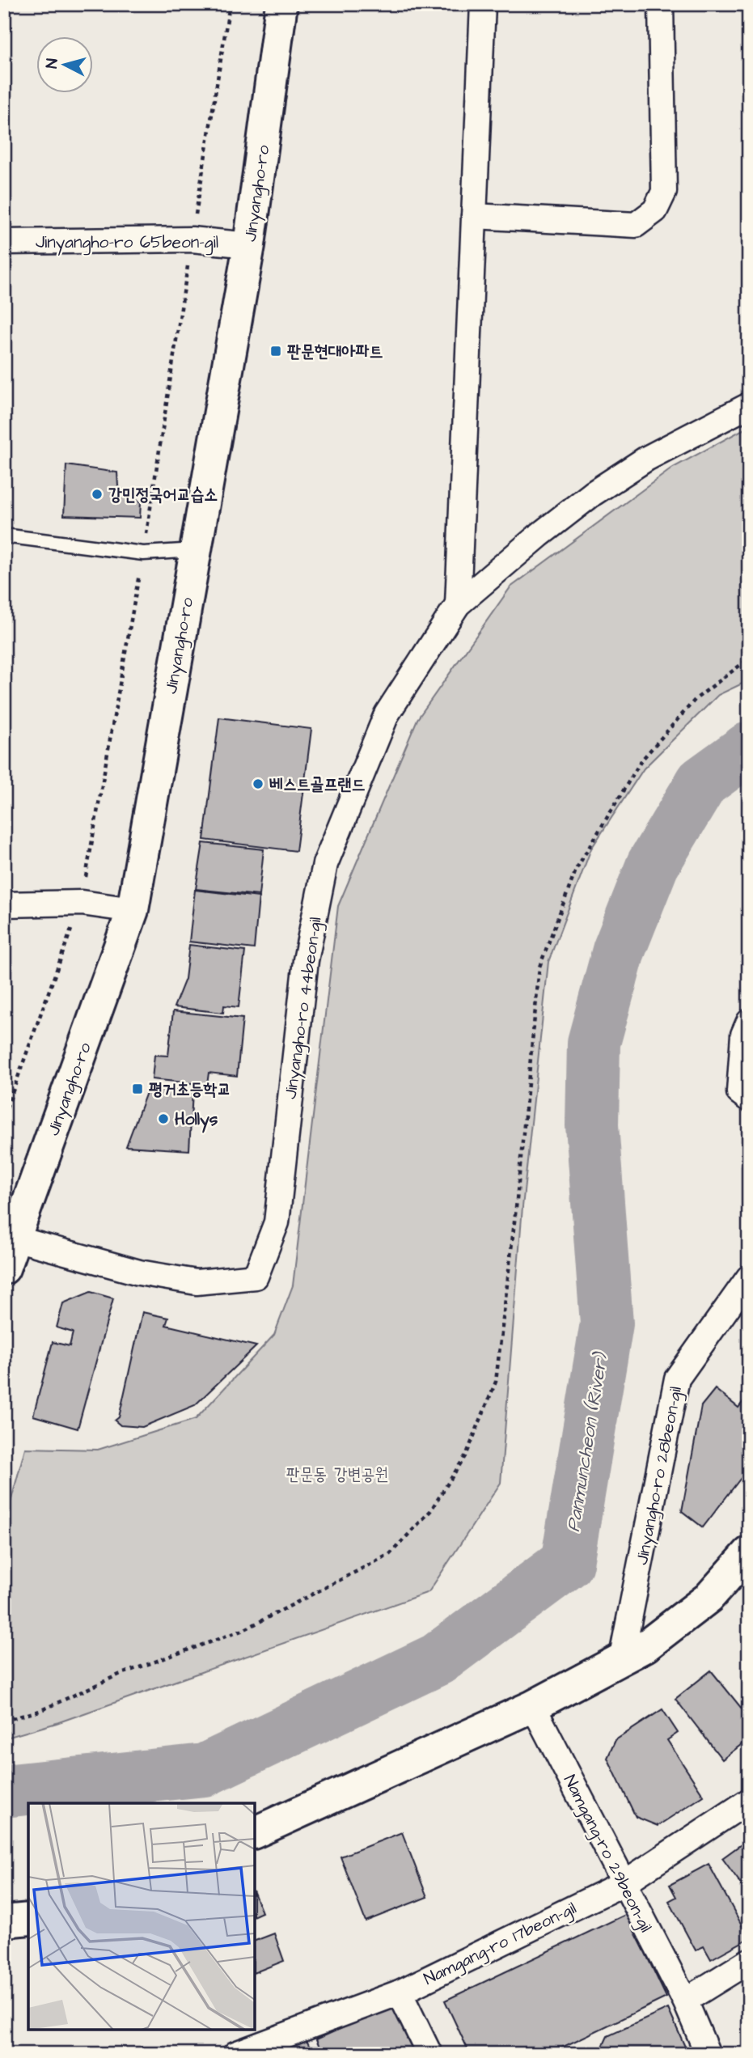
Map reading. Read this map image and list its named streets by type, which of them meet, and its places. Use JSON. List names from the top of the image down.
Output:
{
  "streets": {
    "street": [
      "Jinyangho-ro",
      "Jinyangho-ro 65beon-gil",
      "Jinyangho-ro 44beon-gil",
      "Jinyangho-ro 28beon-gil",
      "Namgang-ro 29beon-gil",
      "Namgang-ro 17beon-gil"
    ]
  },
  "crossings": [
    ["Jinyangho-ro", "Jinyangho-ro 65beon-gil"],
    ["Jinyangho-ro", "Jinyangho-ro 44beon-gil"],
    ["Namgang-ro 29beon-gil", "Namgang-ro 17beon-gil"]
  ],
  "water": ["Panmuncheon (River)"],
  "parks": ["판문동 강변공원"],
  "places": {
    "transit": ["판문현대아파트", "평거초등학교"],
    "other": ["강민정국어교습소", "베스트골프랜드", "Hollys"]
  },
  "north": "left"
}
